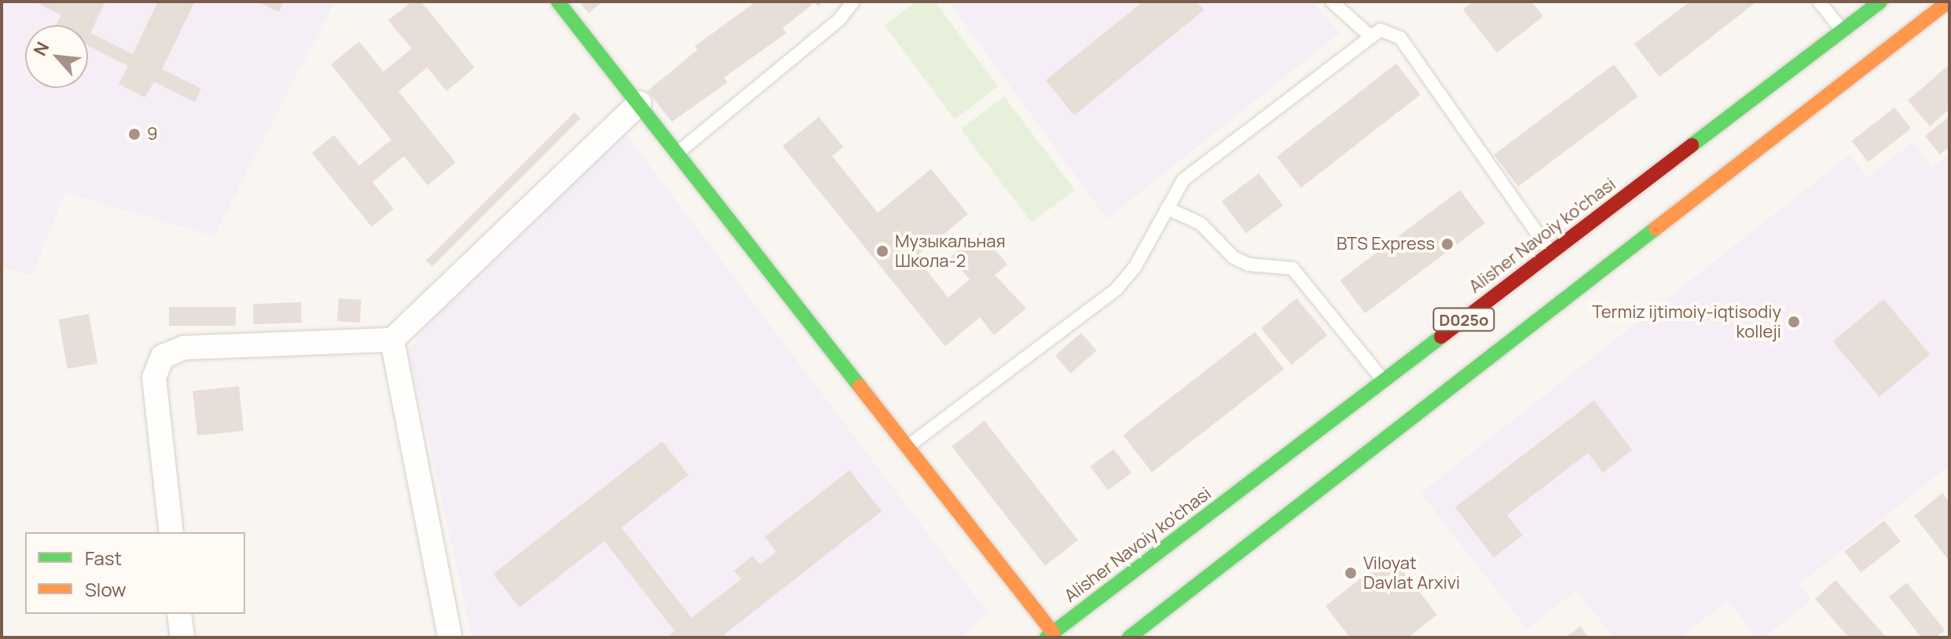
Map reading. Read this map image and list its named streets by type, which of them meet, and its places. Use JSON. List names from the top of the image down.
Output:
{
  "streets": {
    "main road": ["Alisher Navoiy ko’chasi", "D025o"]
  },
  "places": [
    "9",
    "BTS Express",
    "Музыкальная Школа-2",
    "Termiz ijtimoiy-iqtisodiy kolleji",
    "Viloyat Davlat Arxivi"
  ],
  "legend": ["Fast", "Slow"],
  "north": "top left"
}
